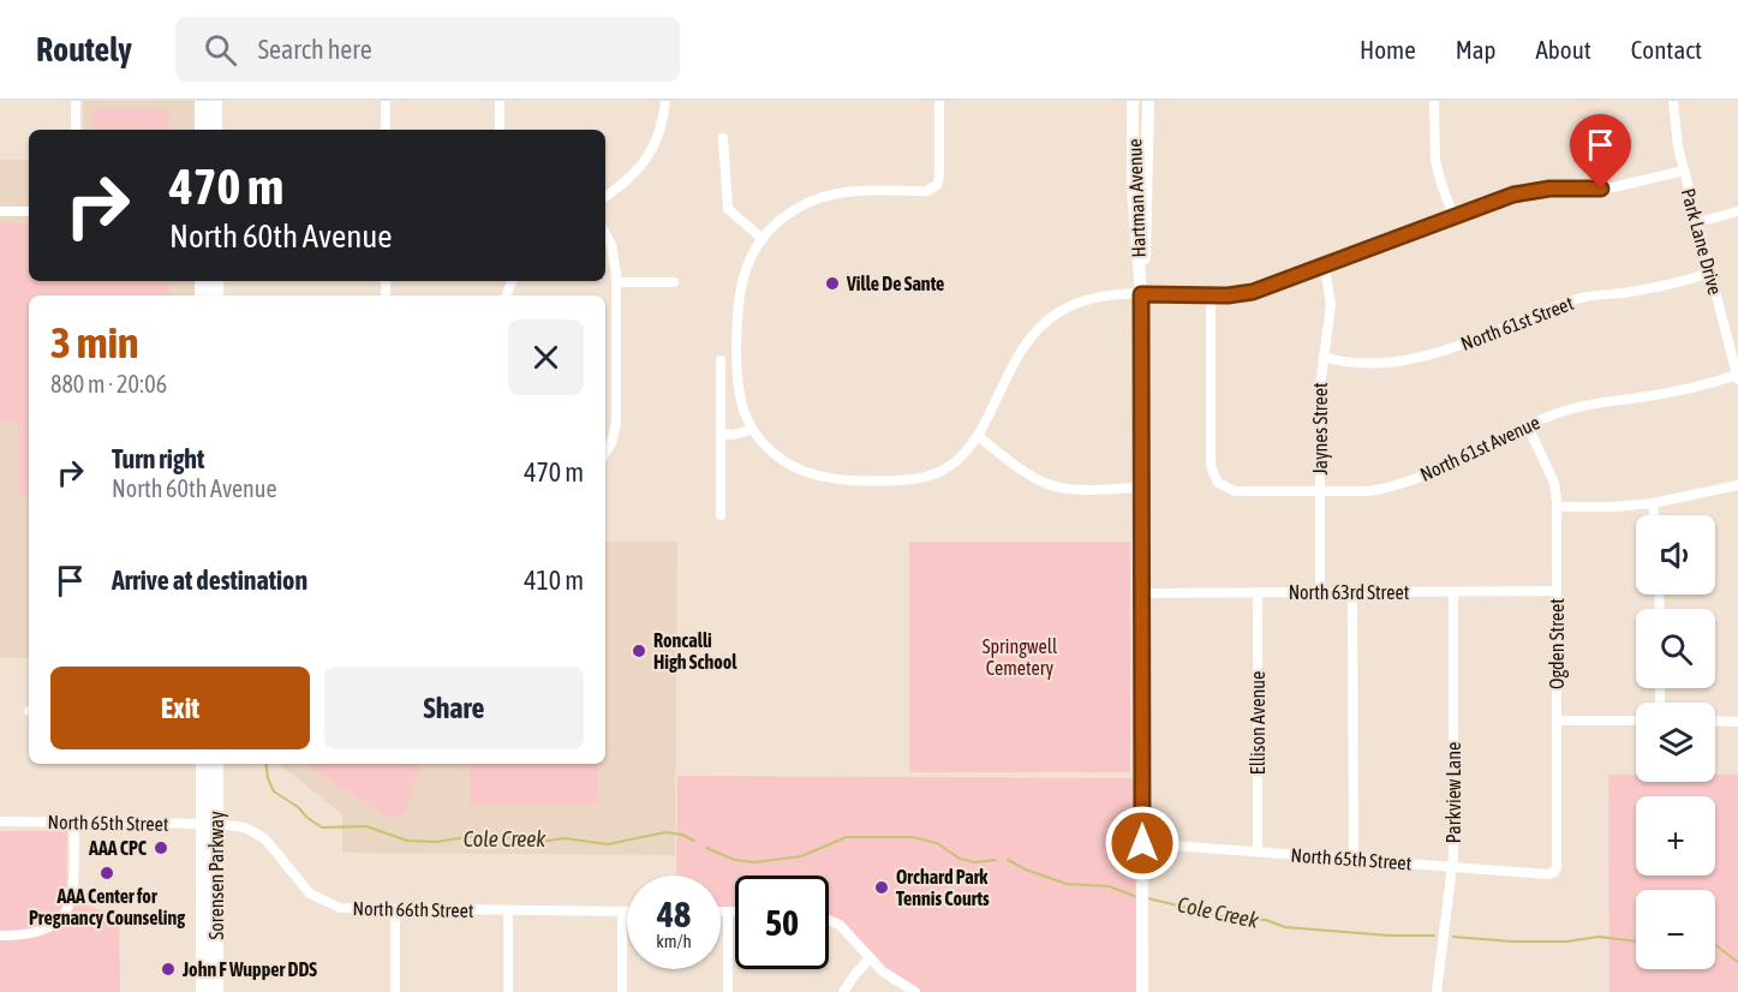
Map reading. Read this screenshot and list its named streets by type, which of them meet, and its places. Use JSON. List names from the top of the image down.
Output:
{
  "streets": {
    "main road": ["Hartman Avenue", "Sorensen Parkway"],
    "street": [
      "Park Lane Drive",
      "North 61st Street",
      "Jaynes Street",
      "North 61st Avenue",
      "North 63rd Street",
      "Ogden Street",
      "Ellison Avenue",
      "Parkview Lane",
      "North 65th Street",
      "North 66th Street"
    ]
  },
  "crossings": [
    ["Hartman Avenue", "North 63rd Street"],
    ["Hartman Avenue", "North 65th Street"],
    ["Park Lane Drive", "North 61st Street"],
    ["Park Lane Drive", "North 61st Avenue"],
    ["North 61st Street", "Jaynes Street"],
    ["Jaynes Street", "North 61st Avenue"],
    ["Jaynes Street", "North 63rd Street"],
    ["North 61st Avenue", "Ogden Street"],
    ["North 63rd Street", "Ogden Street"],
    ["North 63rd Street", "Ellison Avenue"],
    ["North 63rd Street", "Parkview Lane"],
    ["Ogden Street", "North 65th Street"],
    ["Ellison Avenue", "North 65th Street"],
    ["Parkview Lane", "North 65th Street"],
    ["North 65th Street", "Sorensen Parkway"],
    ["North 65th Street", "North 66th Street"],
    ["Sorensen Parkway", "North 66th Street"]
  ],
  "water": ["Cole Creek"],
  "parks": ["Springwell Cemetery"],
  "places": [
    "Ville De Sante",
    "Roncalli High School",
    "AAA CPC",
    "AAA Center for Pregnancy Counseling",
    "Orchard Park Tennis Courts",
    "John F Wupper DDS"
  ],
  "page": {
    "header": "Routely",
    "search": "Search here",
    "nav": [
      "Home",
      "Map",
      "About",
      "Contact"
    ],
    "turn": ["470 m", "North 60th Avenue"],
    "heading": ["3 min", "880 m · 20:06"],
    "list": [
      {
        "name": "Turn right",
        "note": "North 60th Avenue",
        "value": "470 m"
      },
      {
        "name": "Arrive at destination",
        "value": "410 m"
      }
    ],
    "map_buttons": ["+", "−"],
    "buttons": ["Exit", "Share"],
    "speed": "48 km/h",
    "limit": "50"
  }
}
